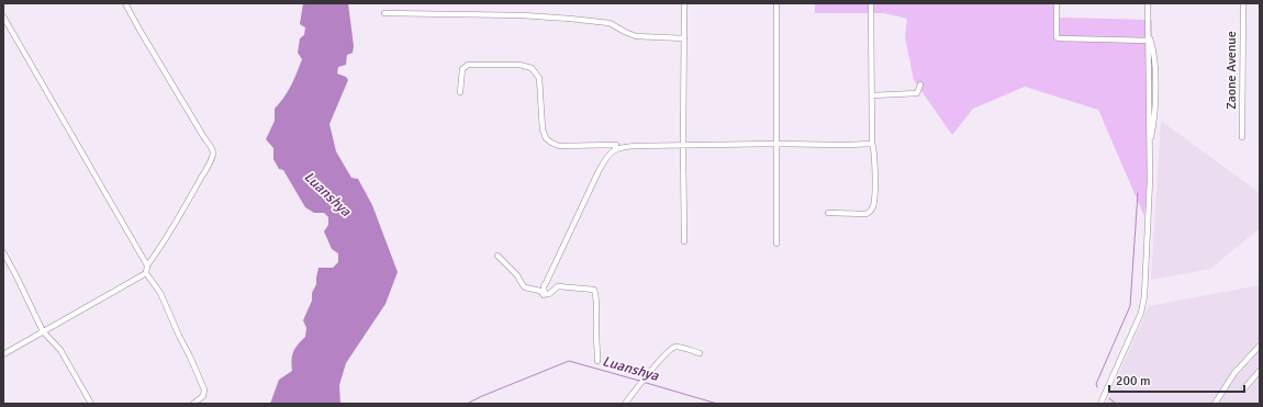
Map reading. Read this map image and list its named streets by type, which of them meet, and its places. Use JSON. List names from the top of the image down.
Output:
{
  "streets": {
    "street": ["Zaone Avenue"]
  },
  "water": ["Luanshya"],
  "scale_bar": "200 m"
}
